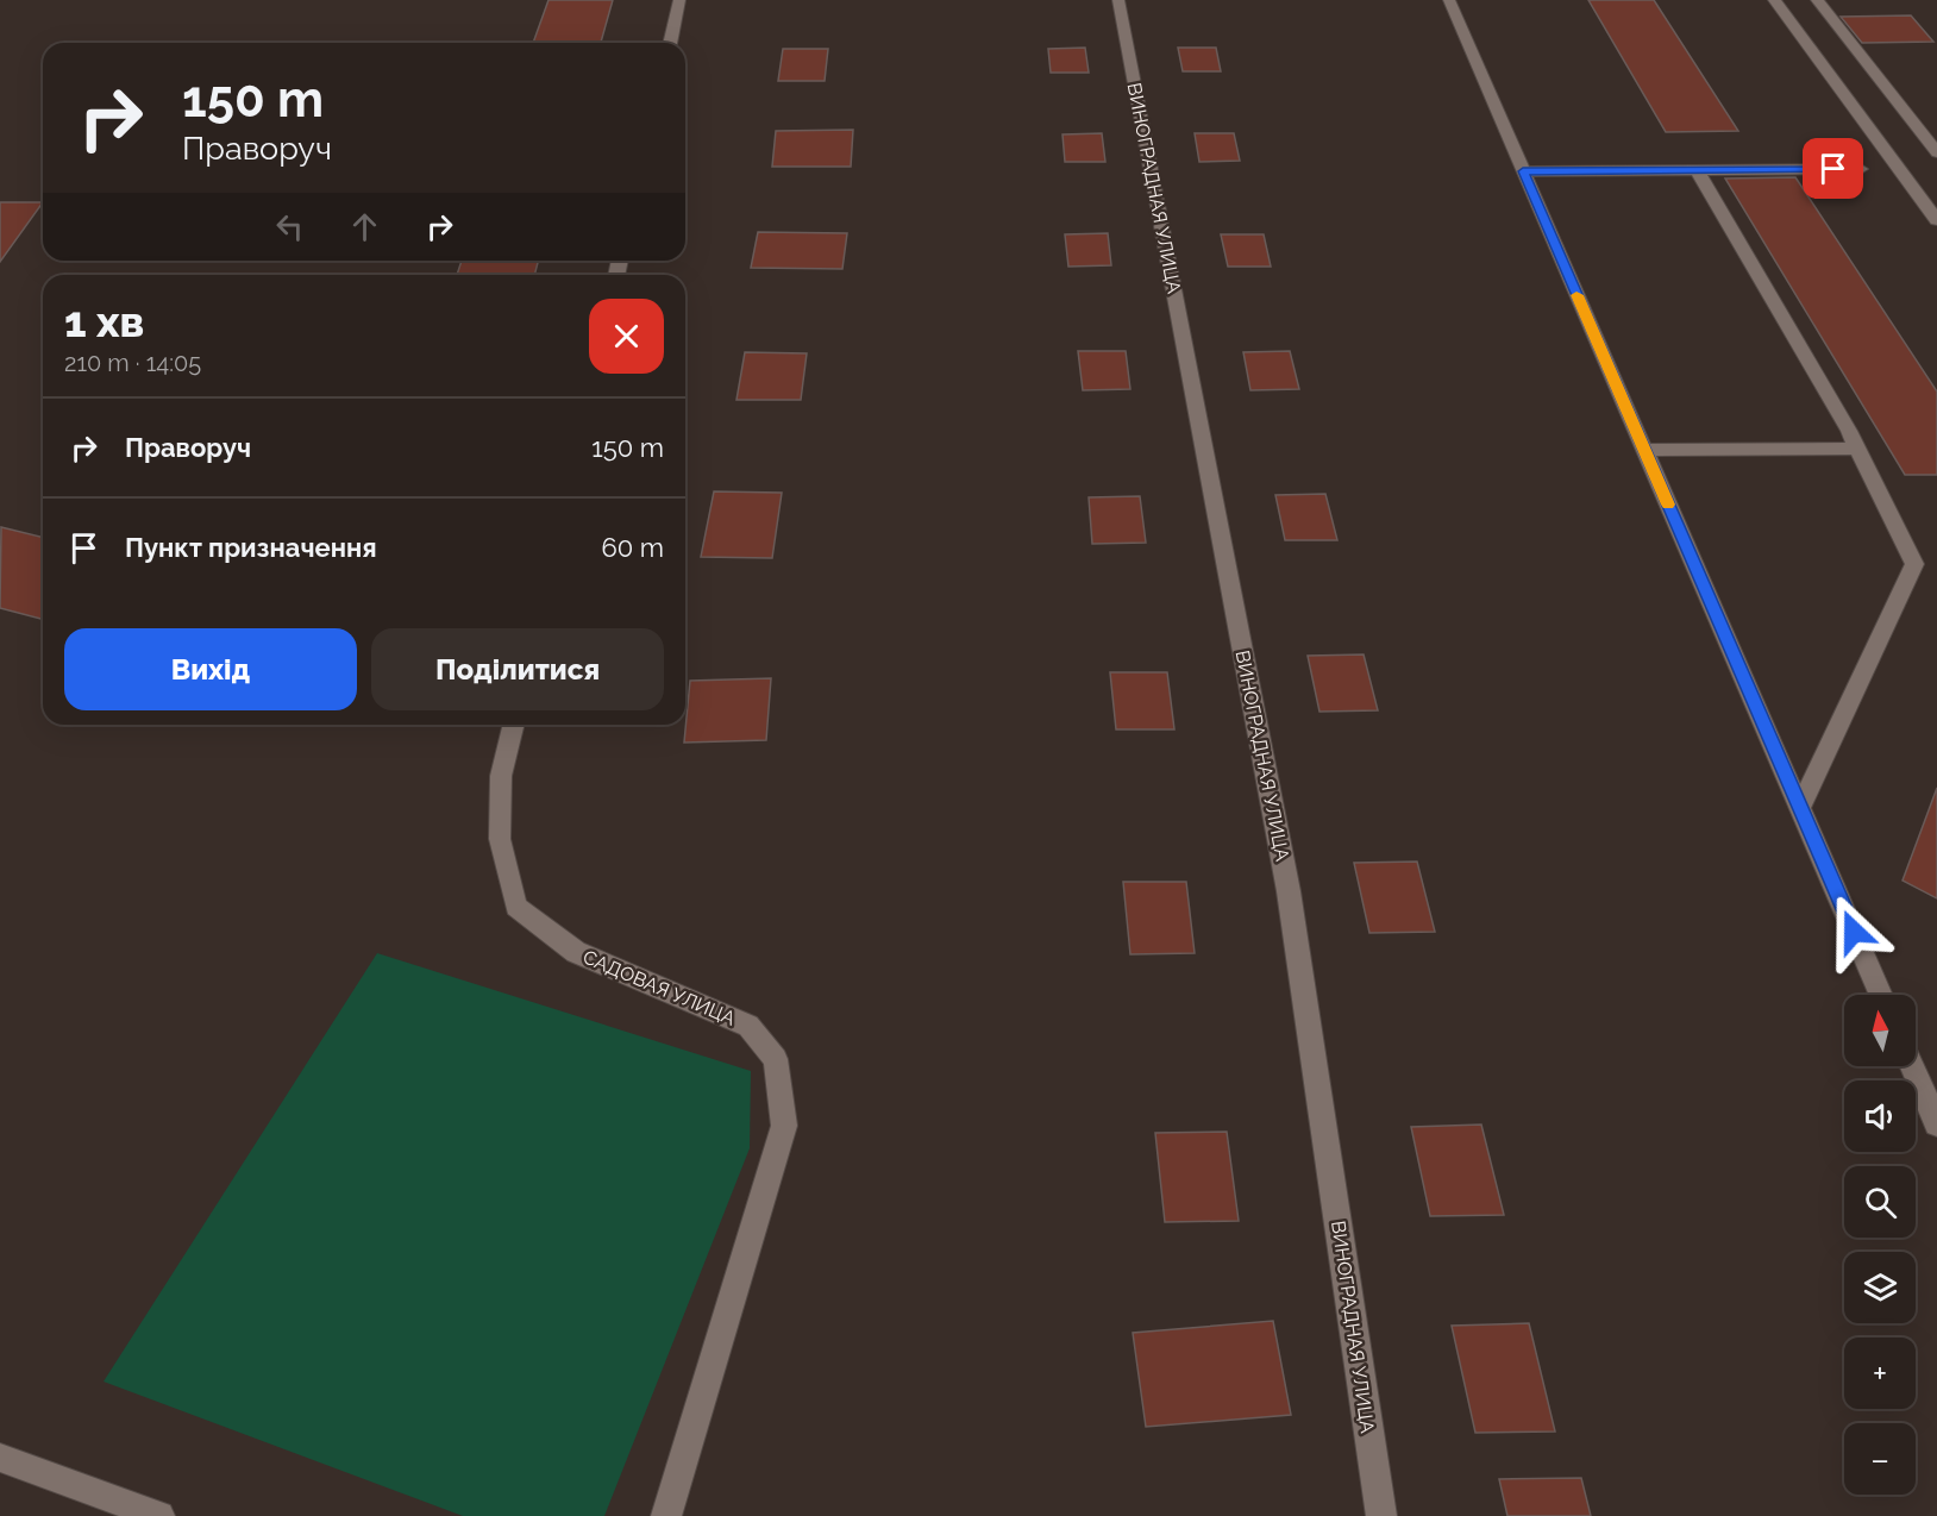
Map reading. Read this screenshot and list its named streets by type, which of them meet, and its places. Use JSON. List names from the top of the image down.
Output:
{
  "streets": {
    "street": ["ВИНОГРАДНАЯ УЛИЦА", "САДОВАЯ УЛИЦА"]
  },
  "north": "top",
  "page": {
    "turn": ["150 m", "Праворуч"],
    "heading": ["1 хв", "210 m · 14:05"],
    "list": [
      {
        "name": "Праворуч",
        "value": "150 m"
      },
      {
        "name": "Пункт призначення",
        "value": "60 m"
      }
    ],
    "buttons": ["Вихід", "Поділитися"],
    "map_buttons": ["+", "−"]
  }
}
